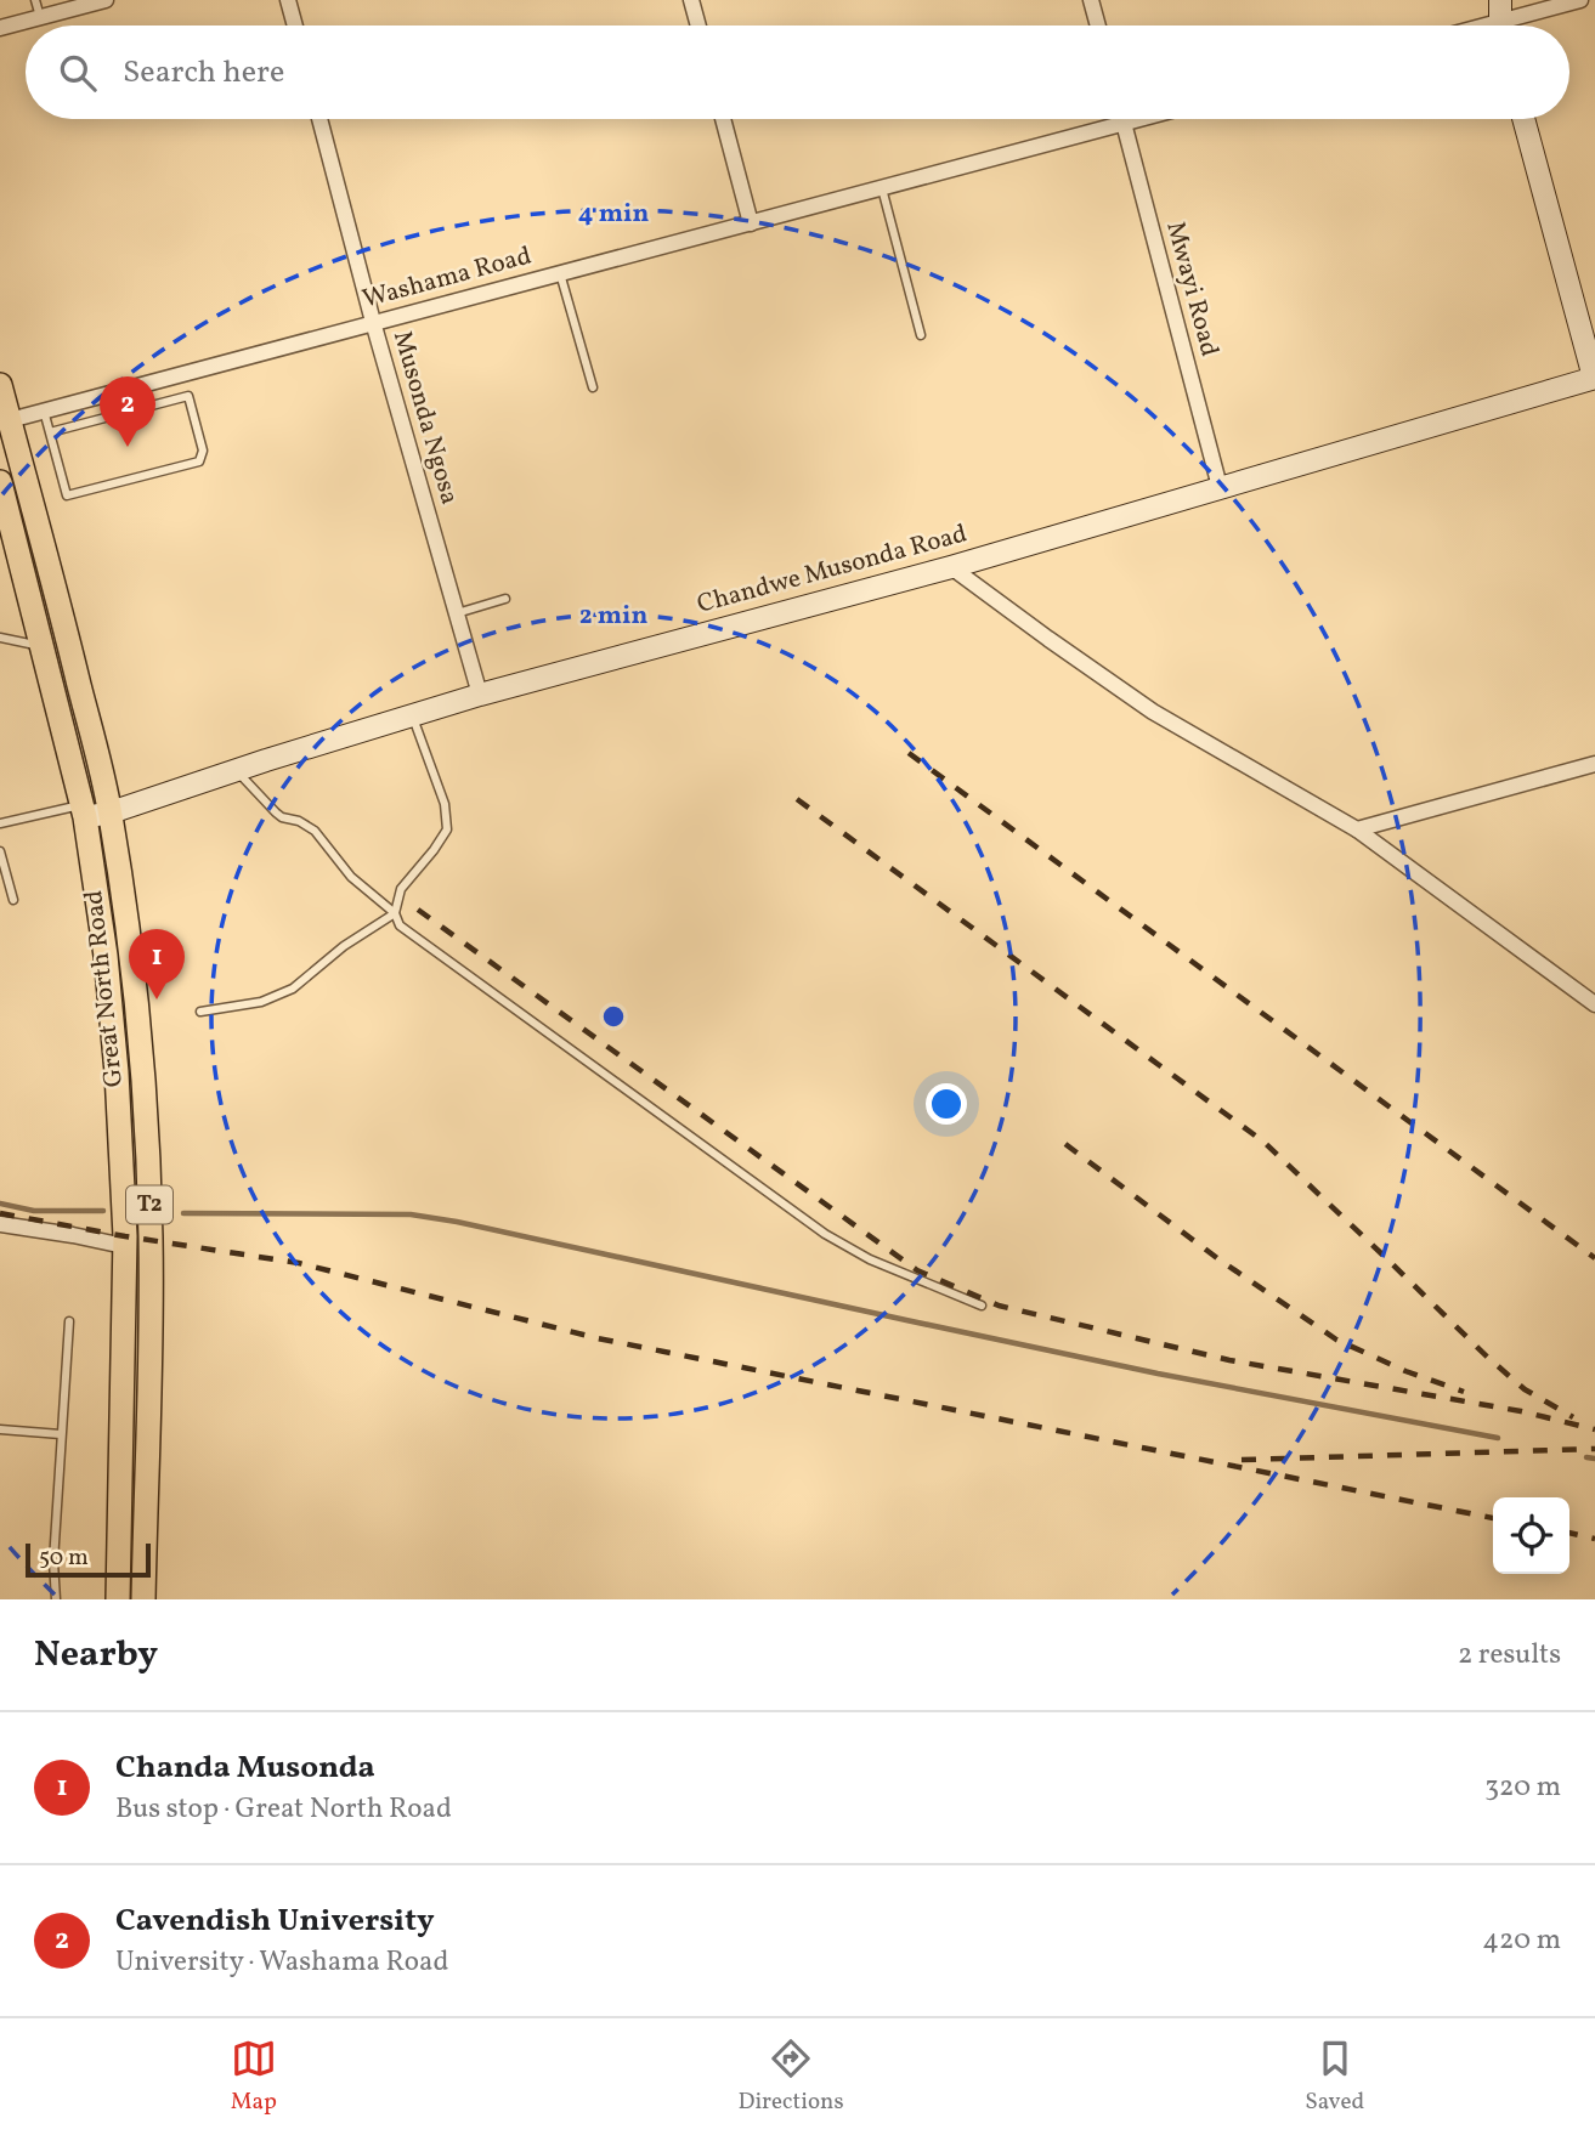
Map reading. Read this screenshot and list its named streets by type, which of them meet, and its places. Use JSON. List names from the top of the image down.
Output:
{
  "streets": {
    "main road": ["Great North Road", "T2"],
    "street": [
      "Washama Road",
      "Mwayi Road",
      "Musonda Ngosa",
      "Chandwe Musonda Road"
    ]
  },
  "crossings": [
    ["Washama Road", "Mwayi Road"],
    ["Washama Road", "Musonda Ngosa"],
    ["Washama Road", "Great North Road"],
    ["Mwayi Road", "Chandwe Musonda Road"],
    ["Musonda Ngosa", "Chandwe Musonda Road"],
    ["Chandwe Musonda Road", "Great North Road"]
  ],
  "scale_bar": "50 m",
  "page": {
    "search": "Search here",
    "pins": ["2", "1"],
    "scale": "50 m",
    "heading": ["Nearby", "2 results"],
    "list": [
      {
        "mark": "1",
        "name": "Chanda Musonda",
        "note": "Bus stop · Great North Road",
        "value": "320 m"
      },
      {
        "mark": "2",
        "name": "Cavendish University",
        "note": "University · Washama Road",
        "value": "420 m"
      }
    ],
    "nav": ["Map", "Directions", "Saved"]
  },
  "rings": ["4 min", "2 min"]
}
